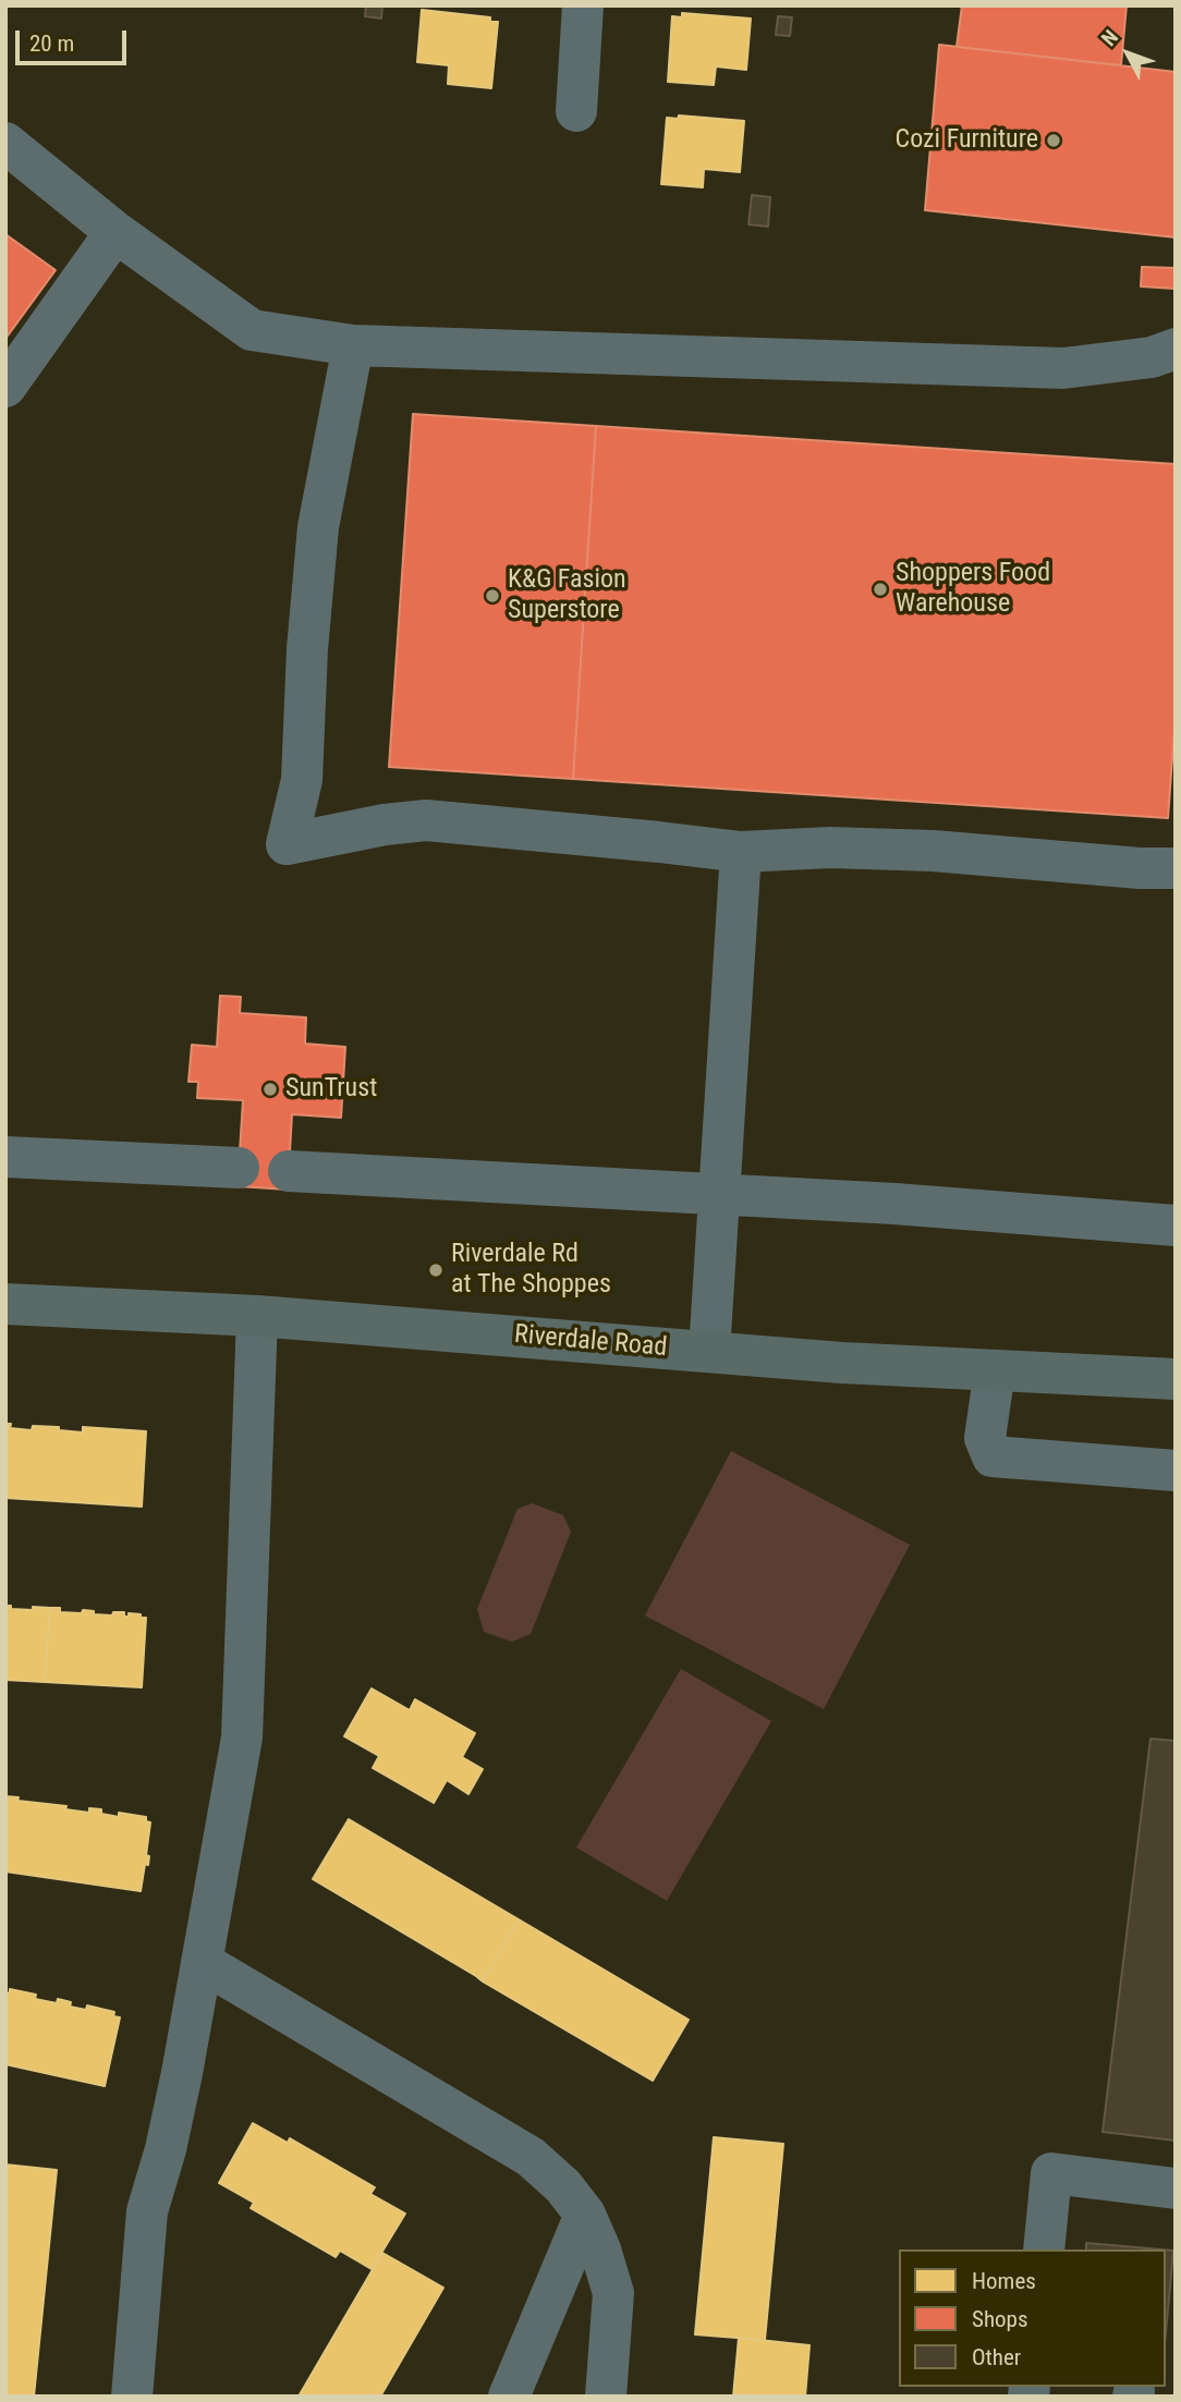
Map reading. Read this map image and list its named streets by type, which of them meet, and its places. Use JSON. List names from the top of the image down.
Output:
{
  "streets": {
    "main road": ["Riverdale Road"]
  },
  "places": [
    "Cozi Furniture",
    "Shoppers Food Warehouse",
    "K&G Fasion Superstore",
    "SunTrust",
    "Riverdale Rd at The Shoppes"
  ],
  "legend": ["Homes", "Shops", "Other"],
  "scale_bar": "20 m",
  "north": "top left"
}
